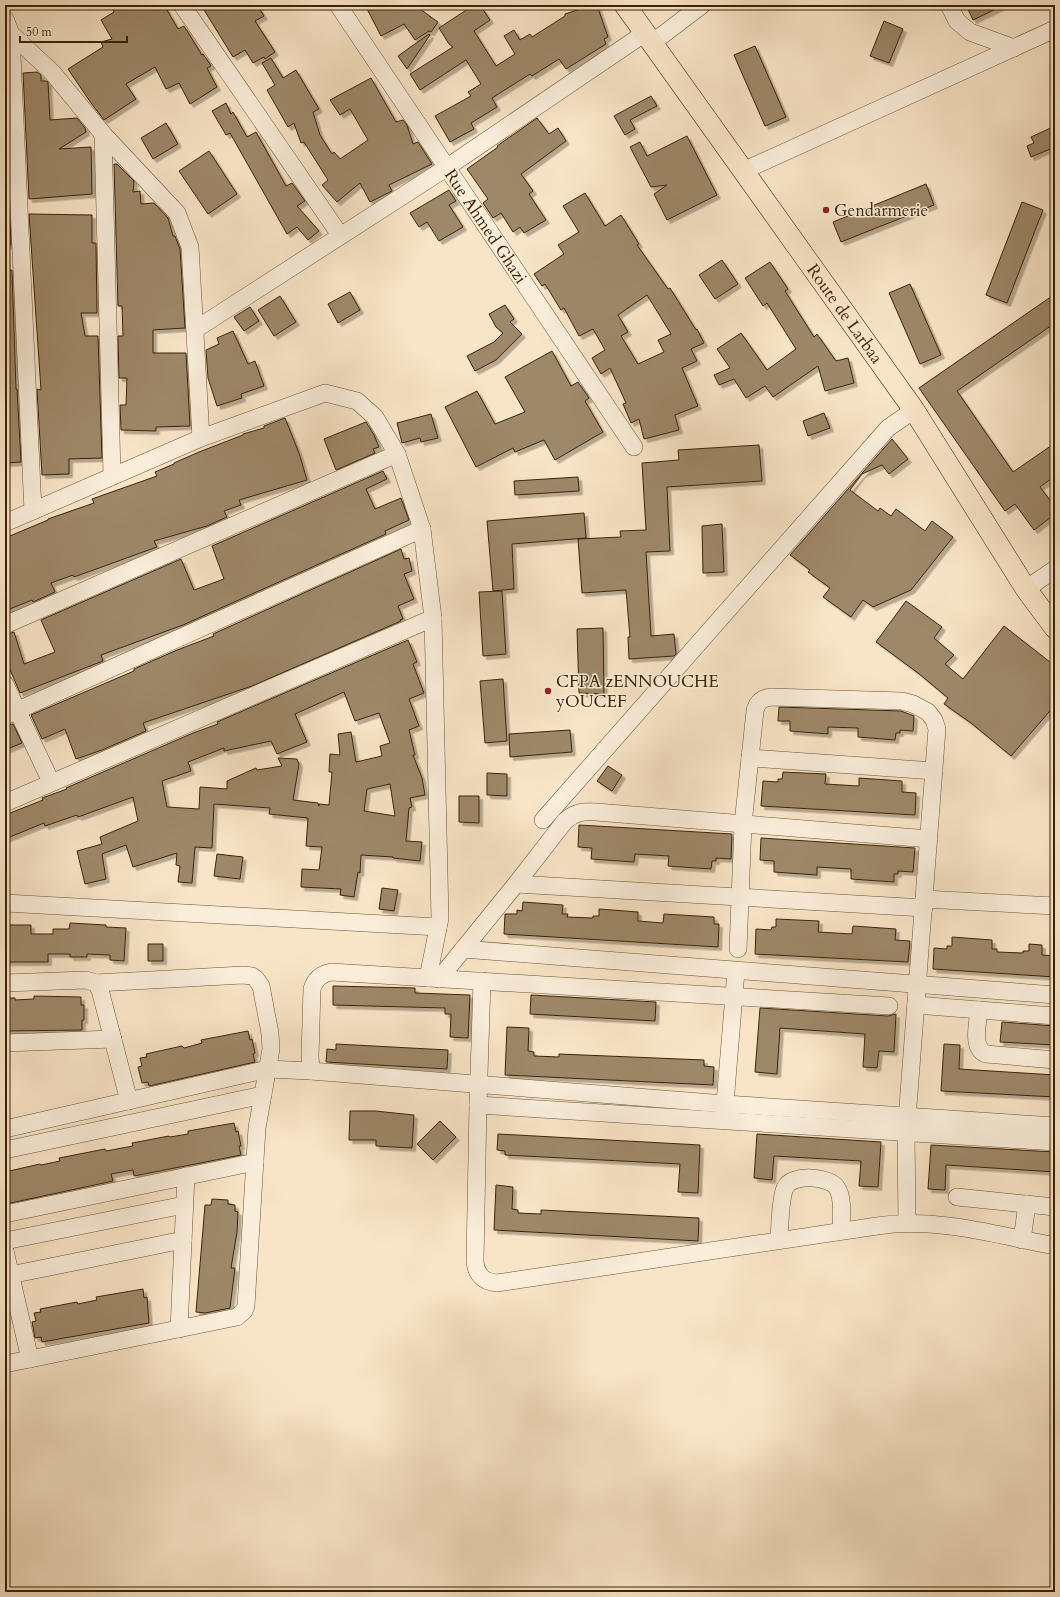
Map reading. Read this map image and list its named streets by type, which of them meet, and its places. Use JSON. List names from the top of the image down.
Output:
{
  "streets": {
    "main road": ["Route de Larbaa"],
    "street": ["Rue Ahmed Ghazi"]
  },
  "places": ["Gendarmerie", "CFPA zENNOUCHE yOUCEF"],
  "scale_bar": "50 m"
}
